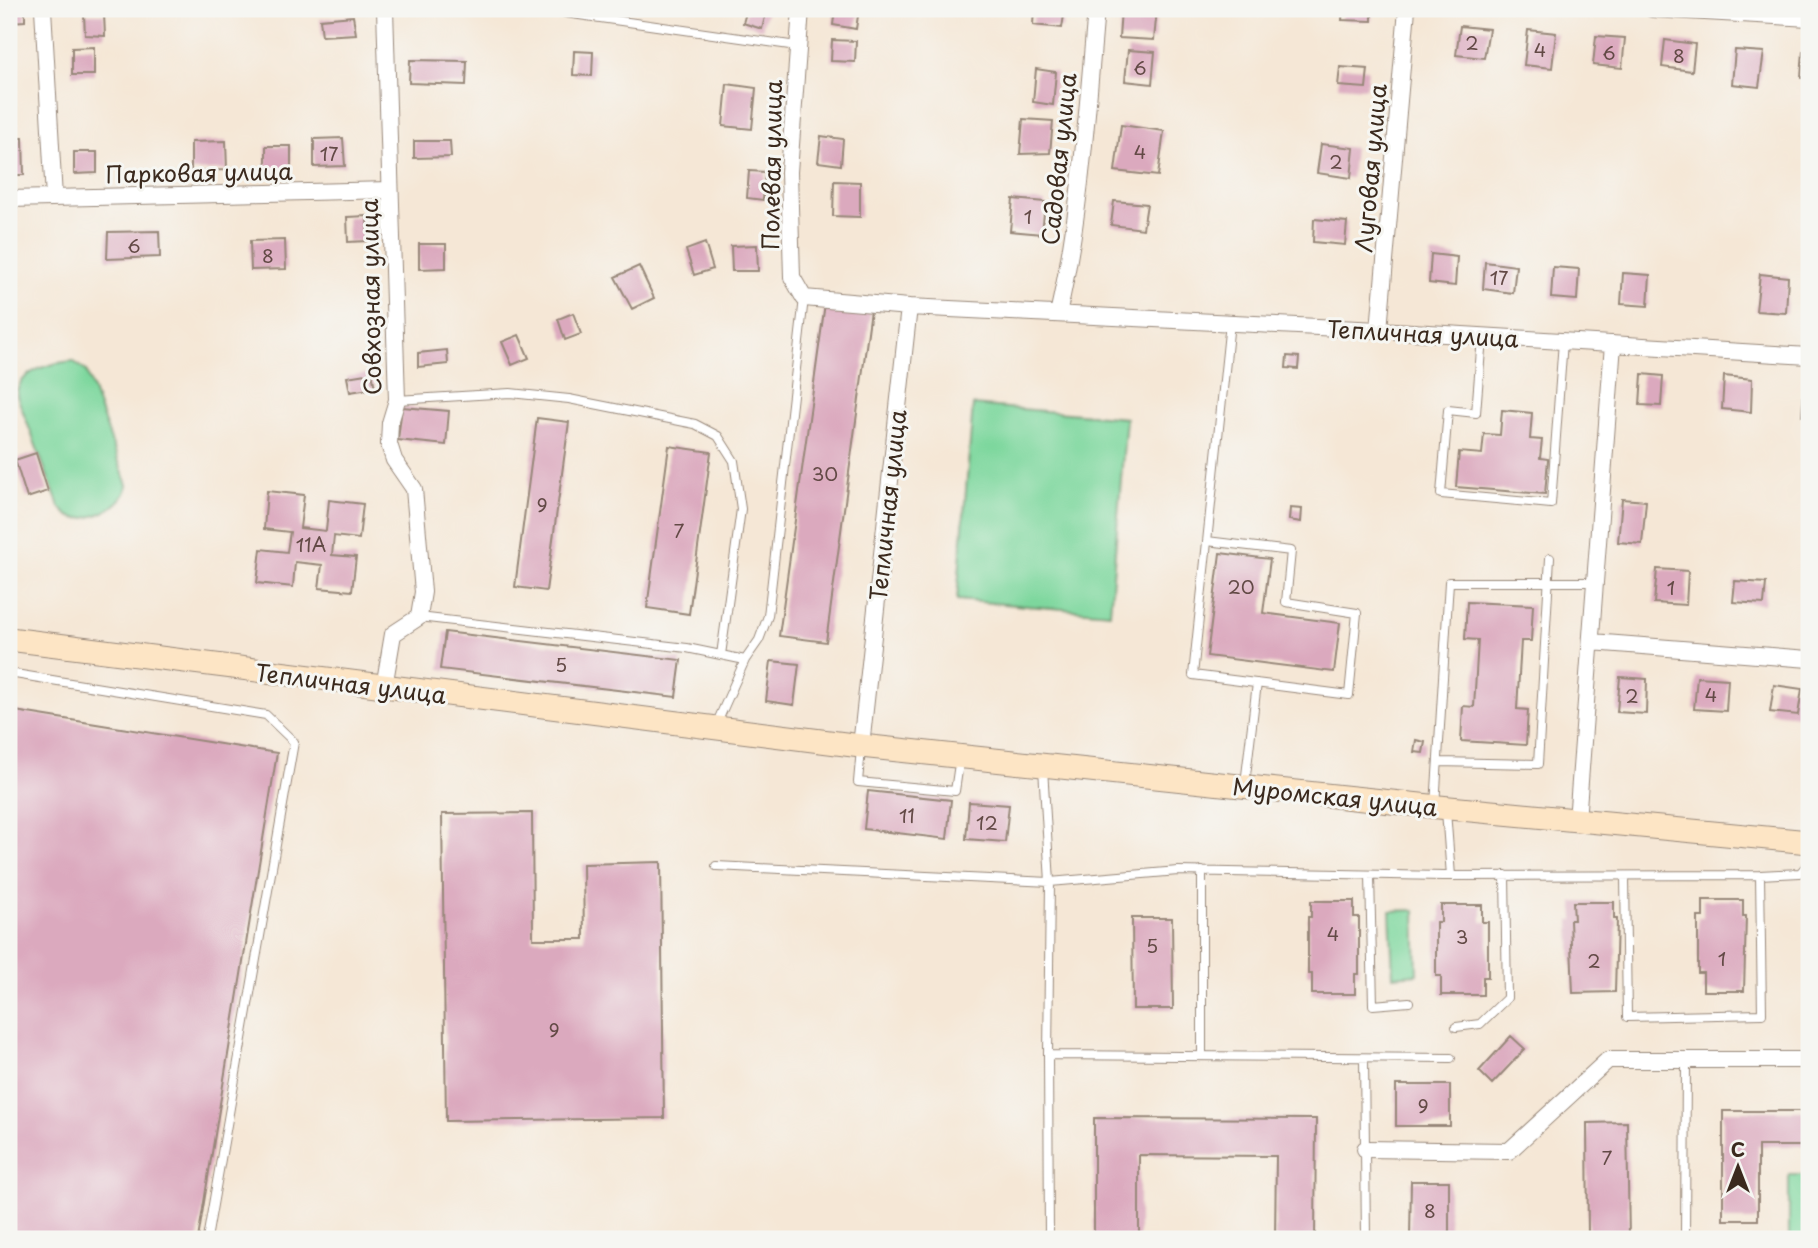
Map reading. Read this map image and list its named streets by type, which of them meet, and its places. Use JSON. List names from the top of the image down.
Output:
{
  "streets": {
    "street": [
      "Садовая улица",
      "Полевая улица",
      "Луговая улица",
      "Парковая улица",
      "Совхозная улица",
      "Тепличная улица",
      "Муромская улица"
    ]
  },
  "crossings": [
    ["Садовая улица", "Тепличная улица"],
    ["Луговая улица", "Тепличная улица"],
    ["Парковая улица", "Совхозная улица"],
    ["Тепличная улица", "Муромская улица"]
  ],
  "house_numbers": [
    "2",
    "4",
    "6",
    "8",
    "6",
    "4",
    "17",
    "2",
    "1",
    "6",
    "8",
    "17",
    "30",
    "9",
    "7",
    "11А",
    "20",
    "1",
    "5",
    "4",
    "2",
    "11",
    "12",
    "4",
    "3",
    "5",
    "1",
    "2",
    "9",
    "9",
    "7",
    "8"
  ],
  "north": "top"
}
